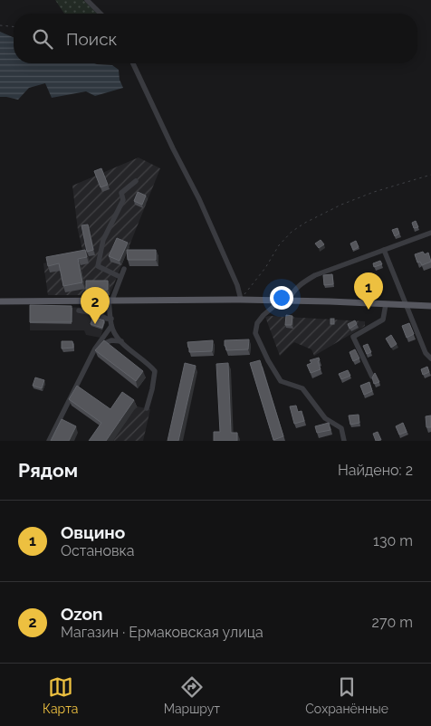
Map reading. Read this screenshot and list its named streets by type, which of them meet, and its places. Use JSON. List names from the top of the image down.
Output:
{
  "page": {
    "search": "Поиск",
    "pins": ["1", "2"],
    "heading": ["Рядом", "Найдено: 2"],
    "list": [
      {
        "mark": "1",
        "name": "Овцино",
        "note": "Остановка",
        "value": "130 m"
      },
      {
        "mark": "2",
        "name": "Ozon",
        "note": "Магазин · Ермаковская улица",
        "value": "270 m"
      }
    ],
    "nav": ["Карта", "Маршрут", "Сохранённые"]
  }
}
